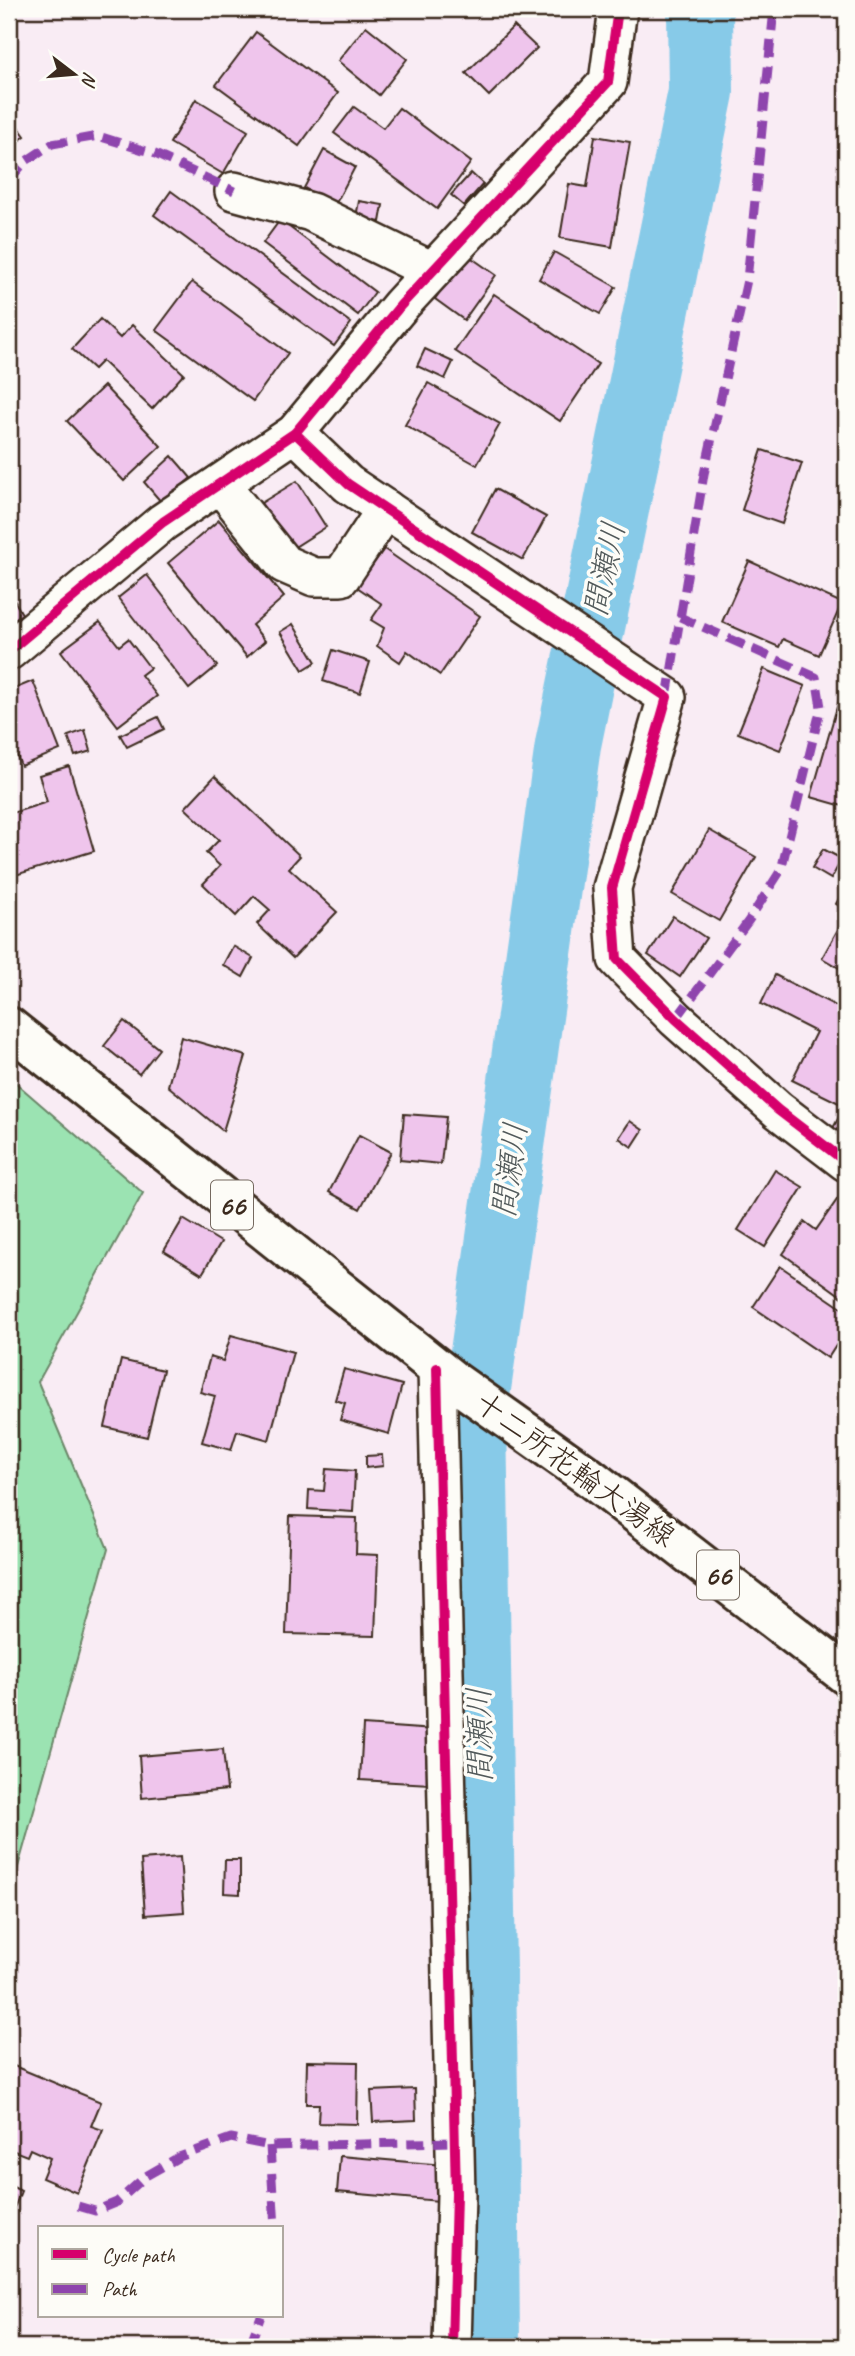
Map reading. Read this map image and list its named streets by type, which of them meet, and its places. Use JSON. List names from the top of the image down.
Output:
{
  "streets": {
    "main road": ["66", "十二所花輪大湯線"]
  },
  "water": ["間瀬川"],
  "legend": ["Cycle path", "Path"],
  "north": "right"
}
